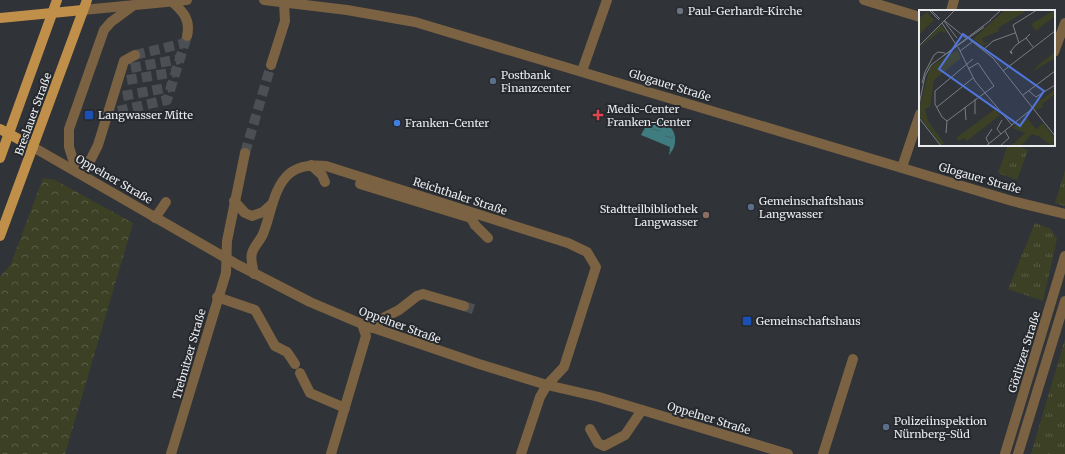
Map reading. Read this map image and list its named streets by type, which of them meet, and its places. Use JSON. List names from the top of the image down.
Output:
{
  "streets": {
    "main road": ["Breslauer Straße"],
    "street": [
      "Glogauer Straße",
      "Oppelner Straße",
      "Reichthaler Straße",
      "Görlitzer Straße",
      "Trebnitzer Straße"
    ]
  },
  "crossings": [
    ["Breslauer Straße", "Oppelner Straße"],
    ["Oppelner Straße", "Reichthaler Straße"],
    ["Oppelner Straße", "Trebnitzer Straße"]
  ],
  "places": {
    "other": [
      "Paul-Gerhardt-Kirche",
      "Postbank Finanzcenter",
      "Franken-Center",
      "Gemeinschaftshaus Langwasser",
      "Stadtteilbibliothek Langwasser",
      "Polizeiinspektion Nürnberg-Süd"
    ],
    "transit": ["Langwasser Mitte", "Gemeinschaftshaus"],
    "health": ["Medic-Center Franken-Center"]
  }
}
